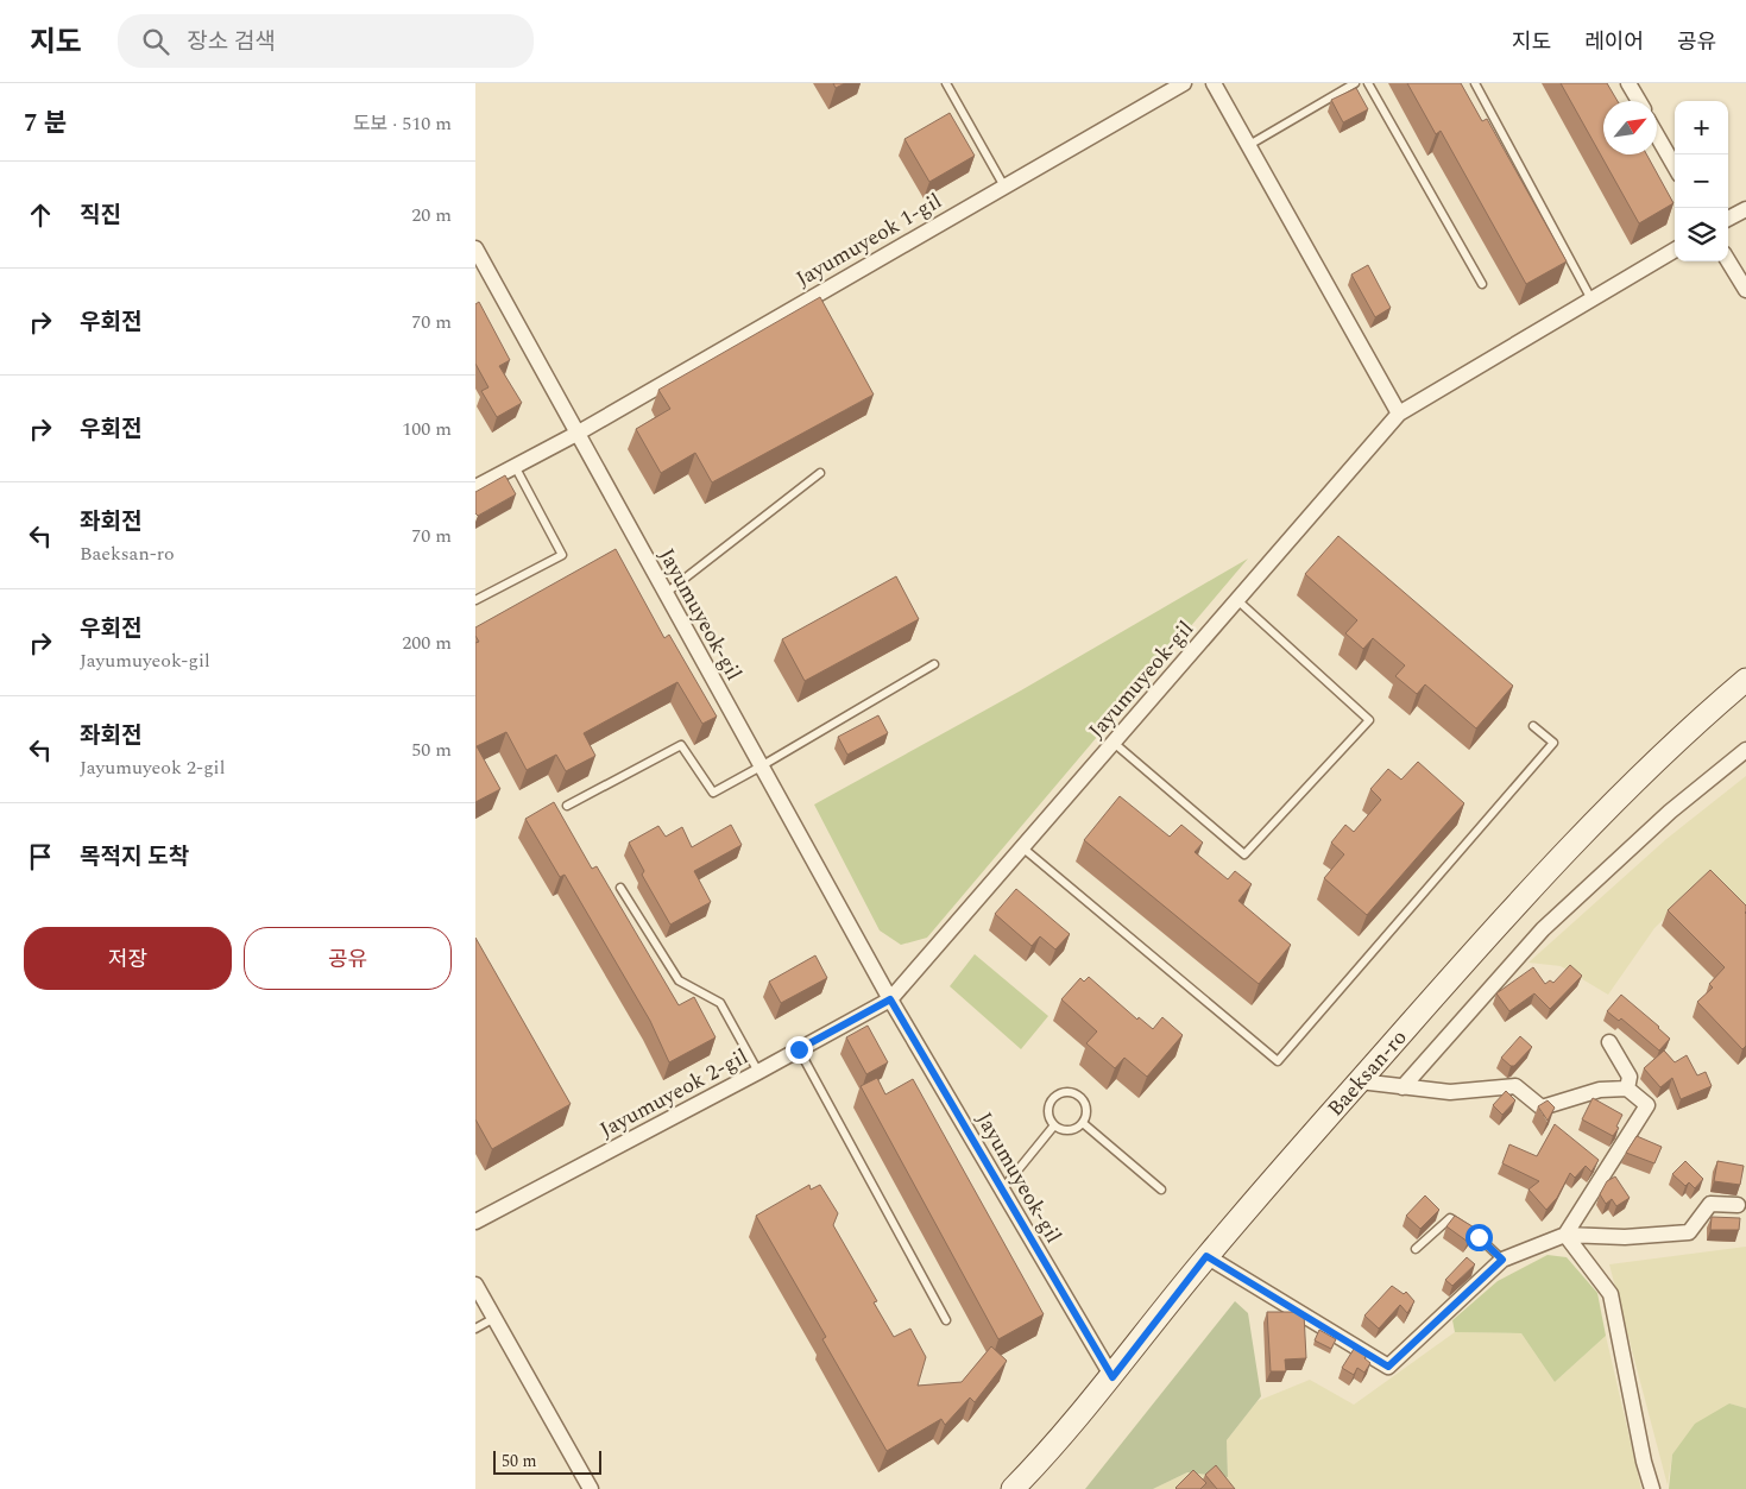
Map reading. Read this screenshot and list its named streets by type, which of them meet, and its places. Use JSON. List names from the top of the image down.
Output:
{
  "streets": {
    "main road": ["Baeksan-ro"],
    "street": ["Jayumuyeok 1-gil", "Jayumuyeok-gil", "Jayumuyeok 2-gil"]
  },
  "crossings": [
    ["Jayumuyeok 1-gil", "Jayumuyeok-gil"],
    ["Jayumuyeok-gil", "Baeksan-ro"],
    ["Jayumuyeok-gil", "Jayumuyeok 2-gil"]
  ],
  "scale_bar": "50 m",
  "north": "top right",
  "page": {
    "header": "지도",
    "search": "장소 검색",
    "nav": ["지도", "레이어", "공유"],
    "heading": ["7 분", "도보 · 510 m"],
    "map_buttons": ["+", "−"],
    "list": [
      ["직진", "20 m"],
      ["우회전", "70 m"],
      ["우회전", "100 m"],
      ["좌회전", "Baeksan-ro", "70 m"],
      ["우회전", "Jayumuyeok-gil", "200 m"],
      ["좌회전", "Jayumuyeok 2-gil", "50 m"],
      "목적지 도착"
    ],
    "buttons": ["저장", "공유"],
    "scale": "50 m"
  }
}
